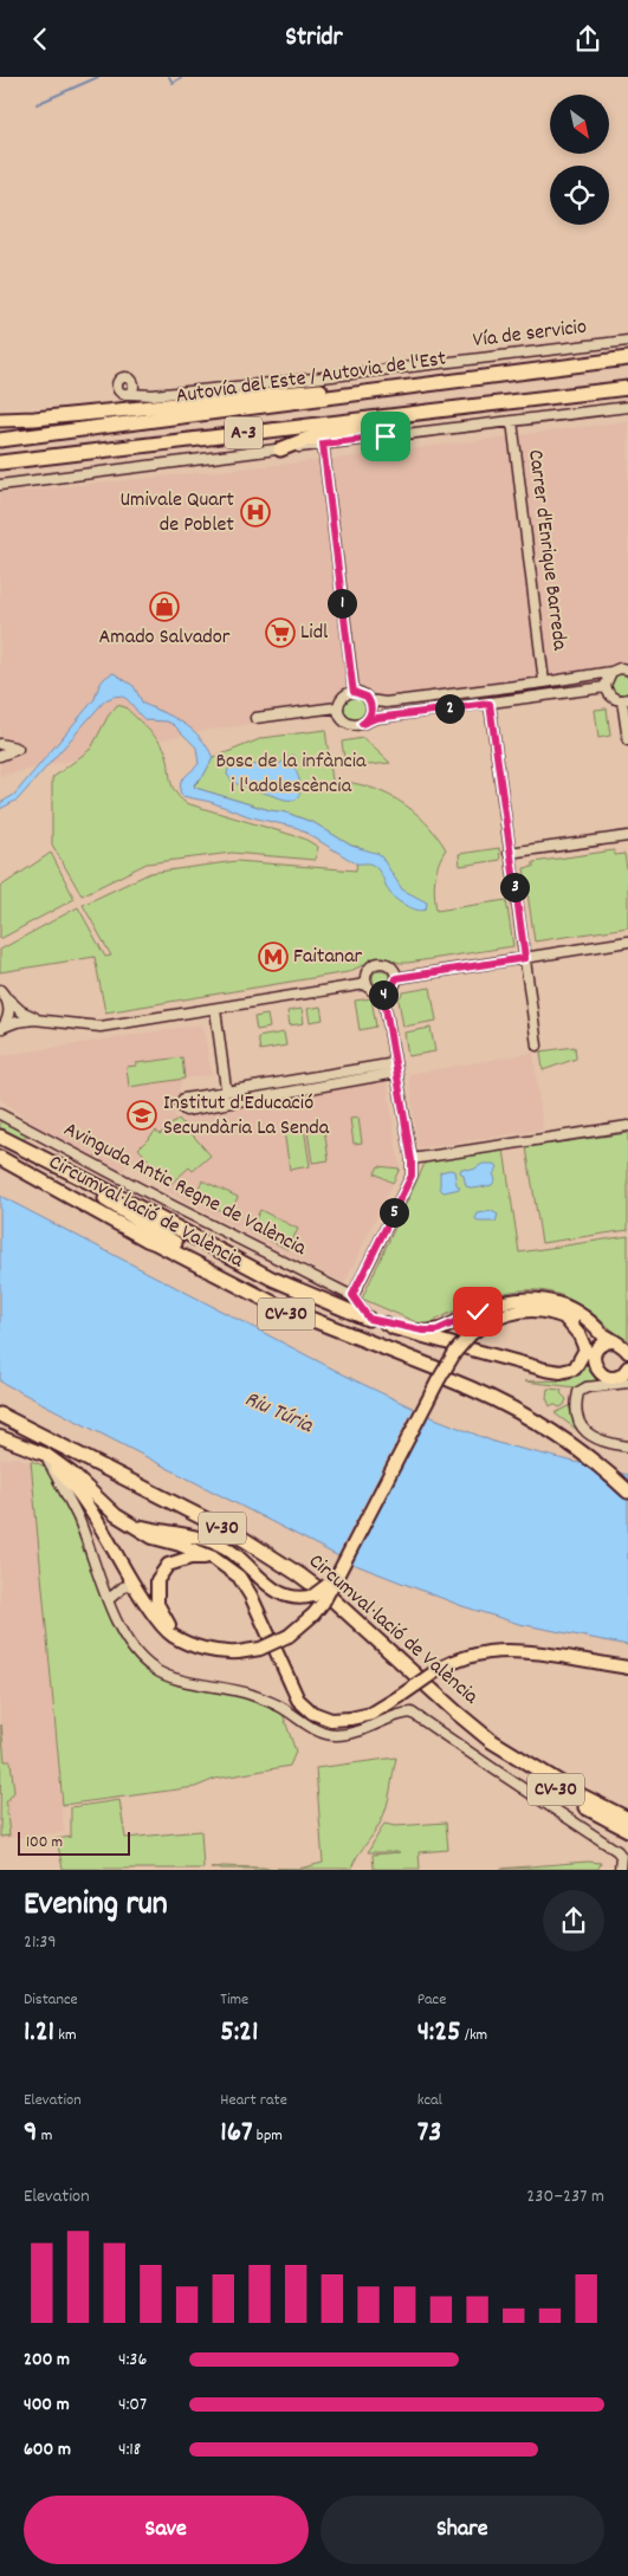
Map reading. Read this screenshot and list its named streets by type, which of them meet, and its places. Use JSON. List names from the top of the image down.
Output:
{
  "streets": {
    "highway": [
      "Autovía del Este / Autovia de l'Est",
      "A-3",
      "Circumval·lació de València",
      "CV-30",
      "V-30"
    ],
    "street": ["Vía de servicio", "Carrer d'Enrique Barreda", "Avinguda Antic Regne de València"]
  },
  "crossings": [
    ["Circumval·lació de València", "CV-30"]
  ],
  "water": ["Riu Túria"],
  "parks": ["Bosc de la infància i l'adolescència"],
  "places": {
    "hospital": ["Umivale Quart de Poblet"],
    "shop": ["Amado Salvador"],
    "supermarket": ["Lidl"],
    "metro station": ["Faitanar"],
    "school or university": ["Institut d'Educació Secundària La Senda"]
  },
  "scale_bar": "100 m",
  "north": "bottom right",
  "page": {
    "header": "Stridr",
    "pins": [
      "1",
      "2",
      "3",
      "4",
      "5"
    ],
    "scale": "100 m",
    "heading": ["Evening run", "21:39"],
    "stats": [
      ["Distance", "1.21 km"],
      ["Time", "5:21"],
      ["Pace", "4:25 /km"],
      ["Elevation", "9 m"],
      ["Heart rate", "167 bpm"],
      ["kcal", "73"]
    ],
    "chart": ["Elevation", "230–237 m"],
    "list": [
      {
        "name": "200 m",
        "note": "4:36"
      },
      {
        "name": "400 m",
        "note": "4:07"
      },
      {
        "name": "600 m",
        "note": "4:18"
      }
    ],
    "buttons": ["Save", "Share"]
  }
}
